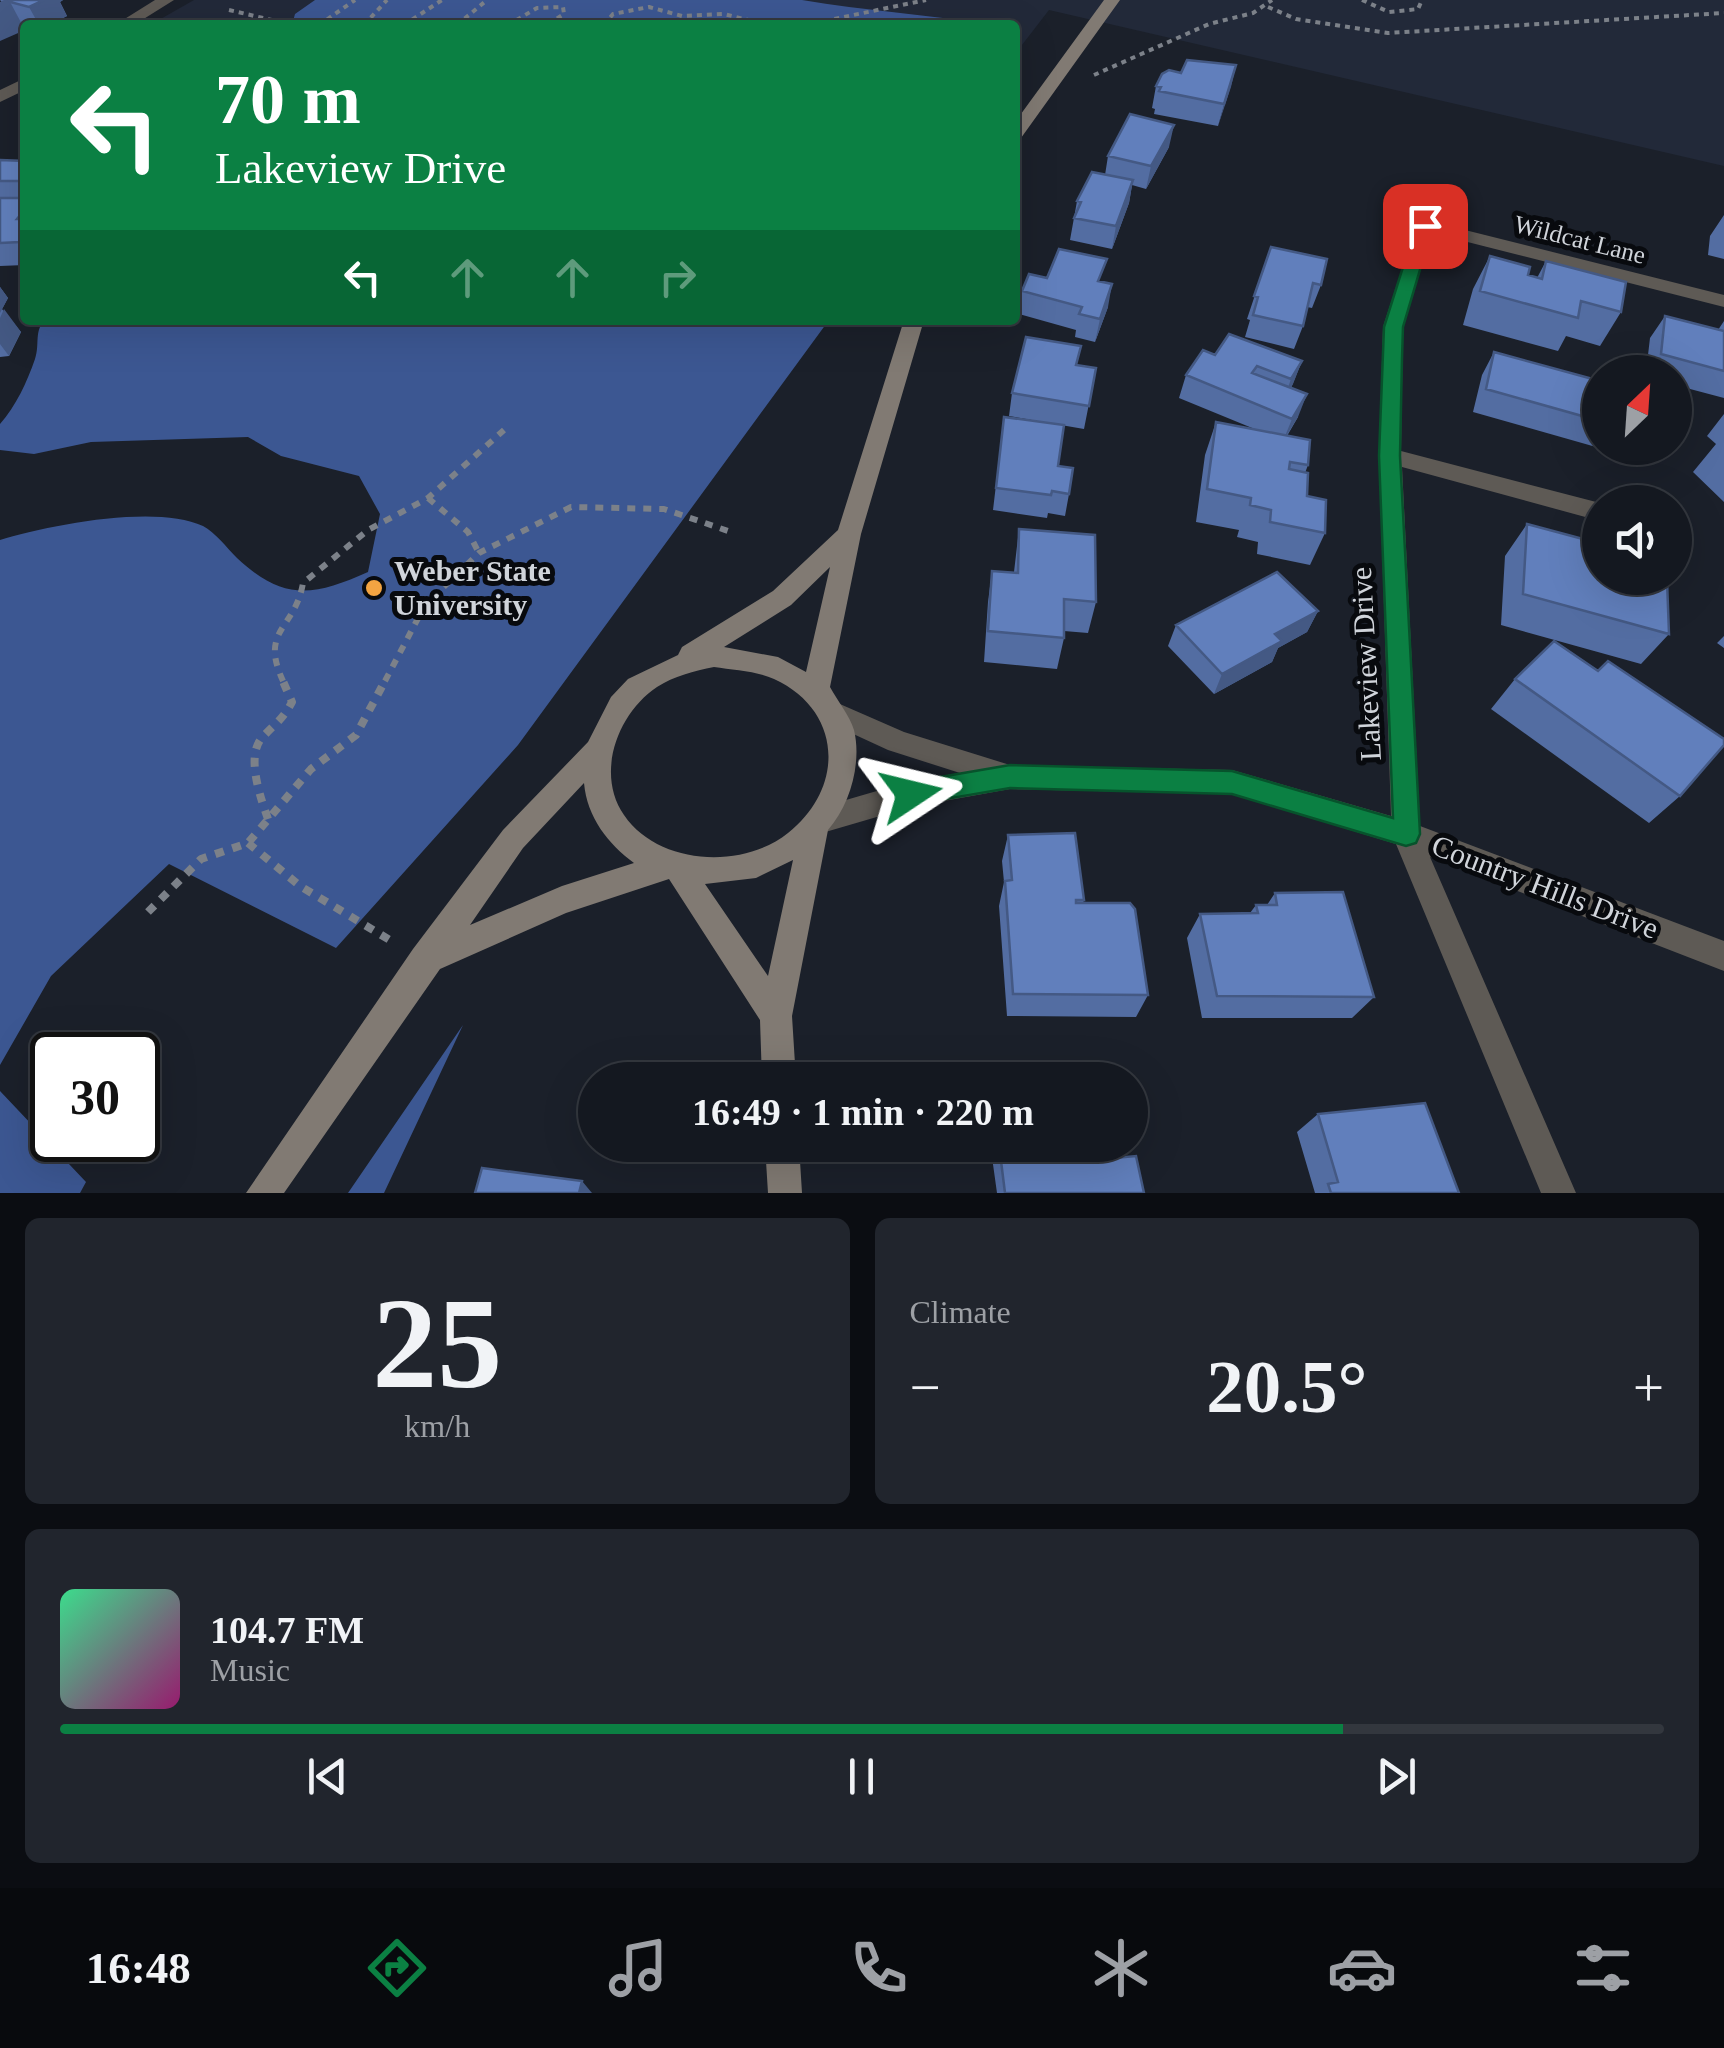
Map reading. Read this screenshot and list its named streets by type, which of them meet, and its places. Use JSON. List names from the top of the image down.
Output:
{
  "streets": {
    "street": ["Wildcat Lane", "Lakeview Drive", "Country Hills Drive"]
  },
  "crossings": [
    ["Wildcat Lane", "Lakeview Drive"],
    ["Lakeview Drive", "Country Hills Drive"]
  ],
  "places": ["Weber State University"],
  "north": "top right",
  "page": {
    "turn": ["70 m", "Lakeview Drive"],
    "limit": "30",
    "trip": "16:49 · 1 min · 220 m",
    "tile": [
      ["25", "km/h"],
      "Climate"
    ],
    "heat": ["−", "20.5°", "+"],
    "song": ["104.7 FM", "Music"],
    "tabs": "16:48"
  }
}
